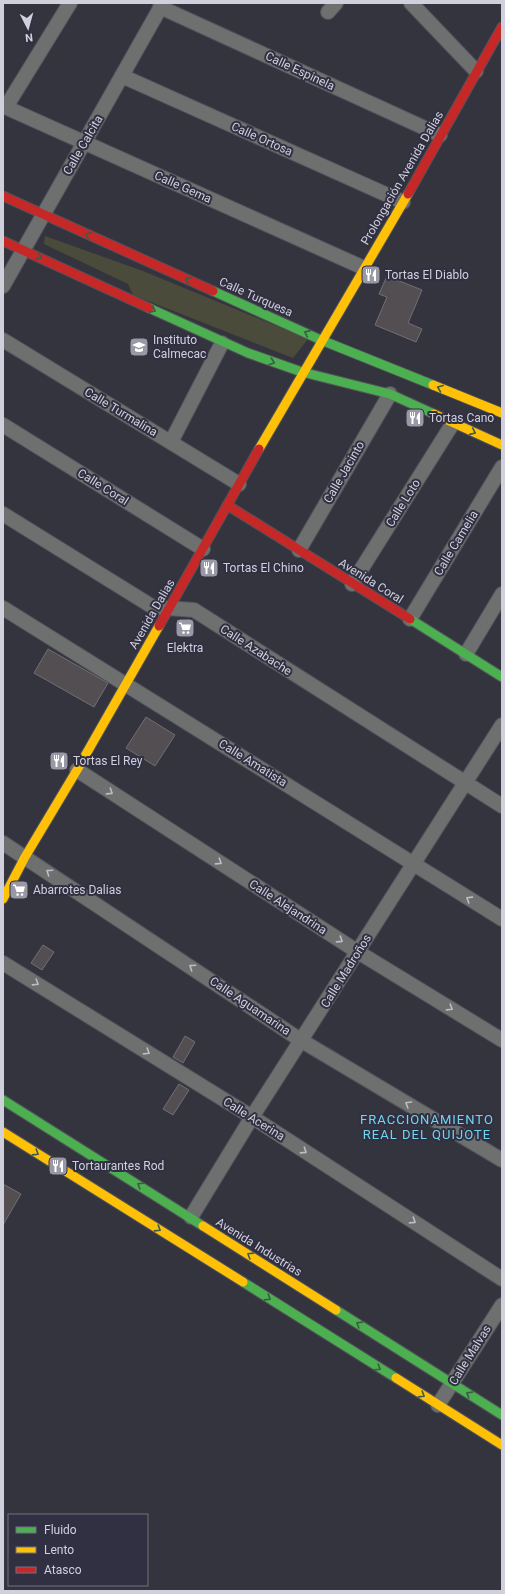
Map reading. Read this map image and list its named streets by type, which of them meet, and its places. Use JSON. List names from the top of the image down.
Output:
{
  "streets": {
    "main road": [
      "Prolongación Avenida Dalias",
      "Calle Turquesa",
      "Avenida Coral",
      "Avenida Dalias",
      "Avenida Industrias"
    ],
    "street": [
      "Calle Espinela",
      "Calle Ortosa",
      "Calle Calcita",
      "Calle Gema",
      "Calle Turmalina",
      "Calle Jacinto",
      "Calle Coral",
      "Calle Loto",
      "Calle Camelia",
      "Calle Azabache",
      "Calle Amatista",
      "Calle Alejandrina",
      "Calle Madroños",
      "Calle Aguamarina",
      "Calle Acerina",
      "Calle Malvas"
    ]
  },
  "crossings": [
    ["Calle Espinela", "Calle Calcita"],
    ["Calle Espinela", "Prolongación Avenida Dalias"],
    ["Calle Ortosa", "Calle Calcita"],
    ["Calle Ortosa", "Prolongación Avenida Dalias"],
    ["Calle Calcita", "Calle Gema"],
    ["Calle Calcita", "Calle Turquesa"],
    ["Prolongación Avenida Dalias", "Calle Gema"],
    ["Prolongación Avenida Dalias", "Calle Turquesa"],
    ["Prolongación Avenida Dalias", "Avenida Dalias"],
    ["Calle Turquesa", "Avenida Dalias"],
    ["Calle Turmalina", "Avenida Dalias"],
    ["Calle Jacinto", "Avenida Coral"],
    ["Calle Coral", "Avenida Dalias"],
    ["Calle Loto", "Avenida Coral"],
    ["Calle Camelia", "Avenida Coral"],
    ["Avenida Coral", "Avenida Dalias"],
    ["Avenida Dalias", "Calle Azabache"],
    ["Avenida Dalias", "Calle Amatista"],
    ["Avenida Dalias", "Calle Alejandrina"],
    ["Avenida Dalias", "Calle Aguamarina"],
    ["Calle Azabache", "Calle Madroños"],
    ["Calle Amatista", "Calle Madroños"],
    ["Calle Alejandrina", "Calle Madroños"],
    ["Calle Madroños", "Calle Aguamarina"],
    ["Calle Madroños", "Calle Acerina"],
    ["Calle Madroños", "Avenida Industrias"],
    ["Avenida Industrias", "Calle Malvas"]
  ],
  "one_way": ["Calle Alejandrina", "Calle Aguamarina", "Calle Acerina"],
  "districts": ["FRACCIONAMIENTO REAL DEL QUIJOTE"],
  "places": {
    "restaurant": [
      "Tortas El Diablo",
      "Tortas Cano",
      "Tortas El Chino",
      "Tortas El Rey",
      "Tortaurantes Rod"
    ],
    "school or university": ["Instituto Calmecac"],
    "supermarket": ["Elektra", "Abarrotes Dalias"]
  },
  "legend": ["Fluido", "Lento", "Atasco"],
  "north": "bottom"
}
